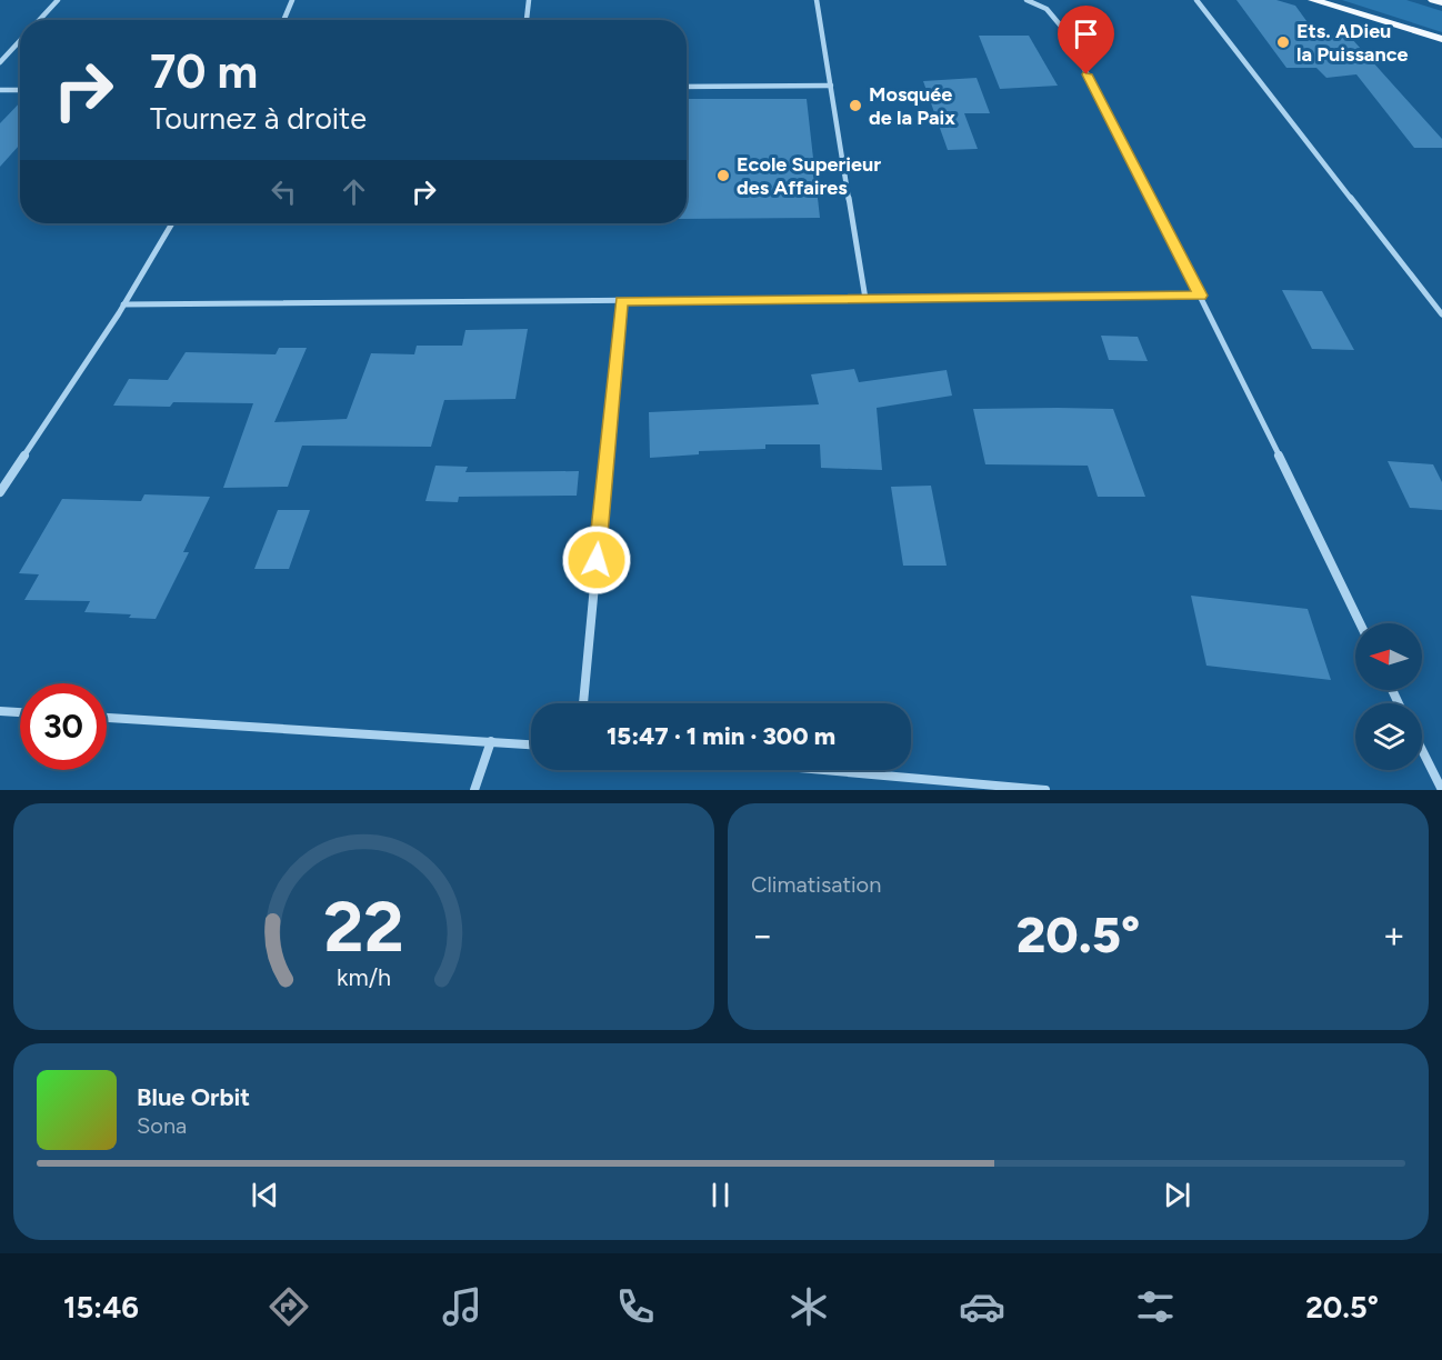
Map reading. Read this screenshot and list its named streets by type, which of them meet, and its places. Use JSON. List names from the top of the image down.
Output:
{
  "places": ["Ets. ADieu la Puissance", "Mosquée de la Paix", "Ecole Superieur des Affaires"],
  "north": "left",
  "page": {
    "turn": ["70 m", "Tournez à droite"],
    "limit": "30",
    "trip": "15:47 · 1 min · 300 m",
    "tile": "Climatisation",
    "heat": ["−", "20.5°", "+"],
    "song": ["Blue Orbit", "Sona"],
    "tabs": ["15:46", "20.5°"],
    "gauge": ["22", "km/h"]
  }
}
